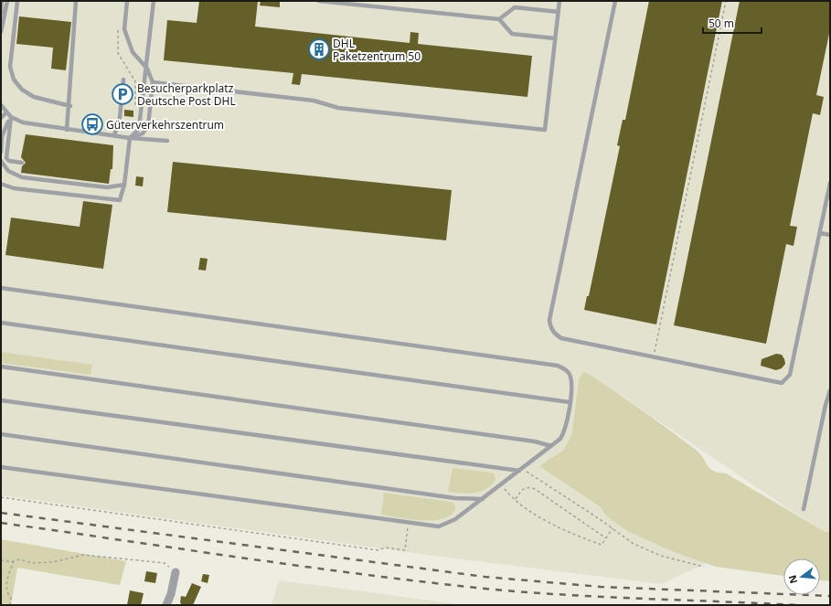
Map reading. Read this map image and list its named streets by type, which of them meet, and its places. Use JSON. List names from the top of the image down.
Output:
{
  "places": {
    "building": ["DHL Paketzentrum 50"],
    "parking": ["Besucherparkplatz Deutsche Post DHL"],
    "bus stop": ["Güterverkehrszentrum"]
  },
  "scale_bar": "50 m",
  "north": "left"
}
